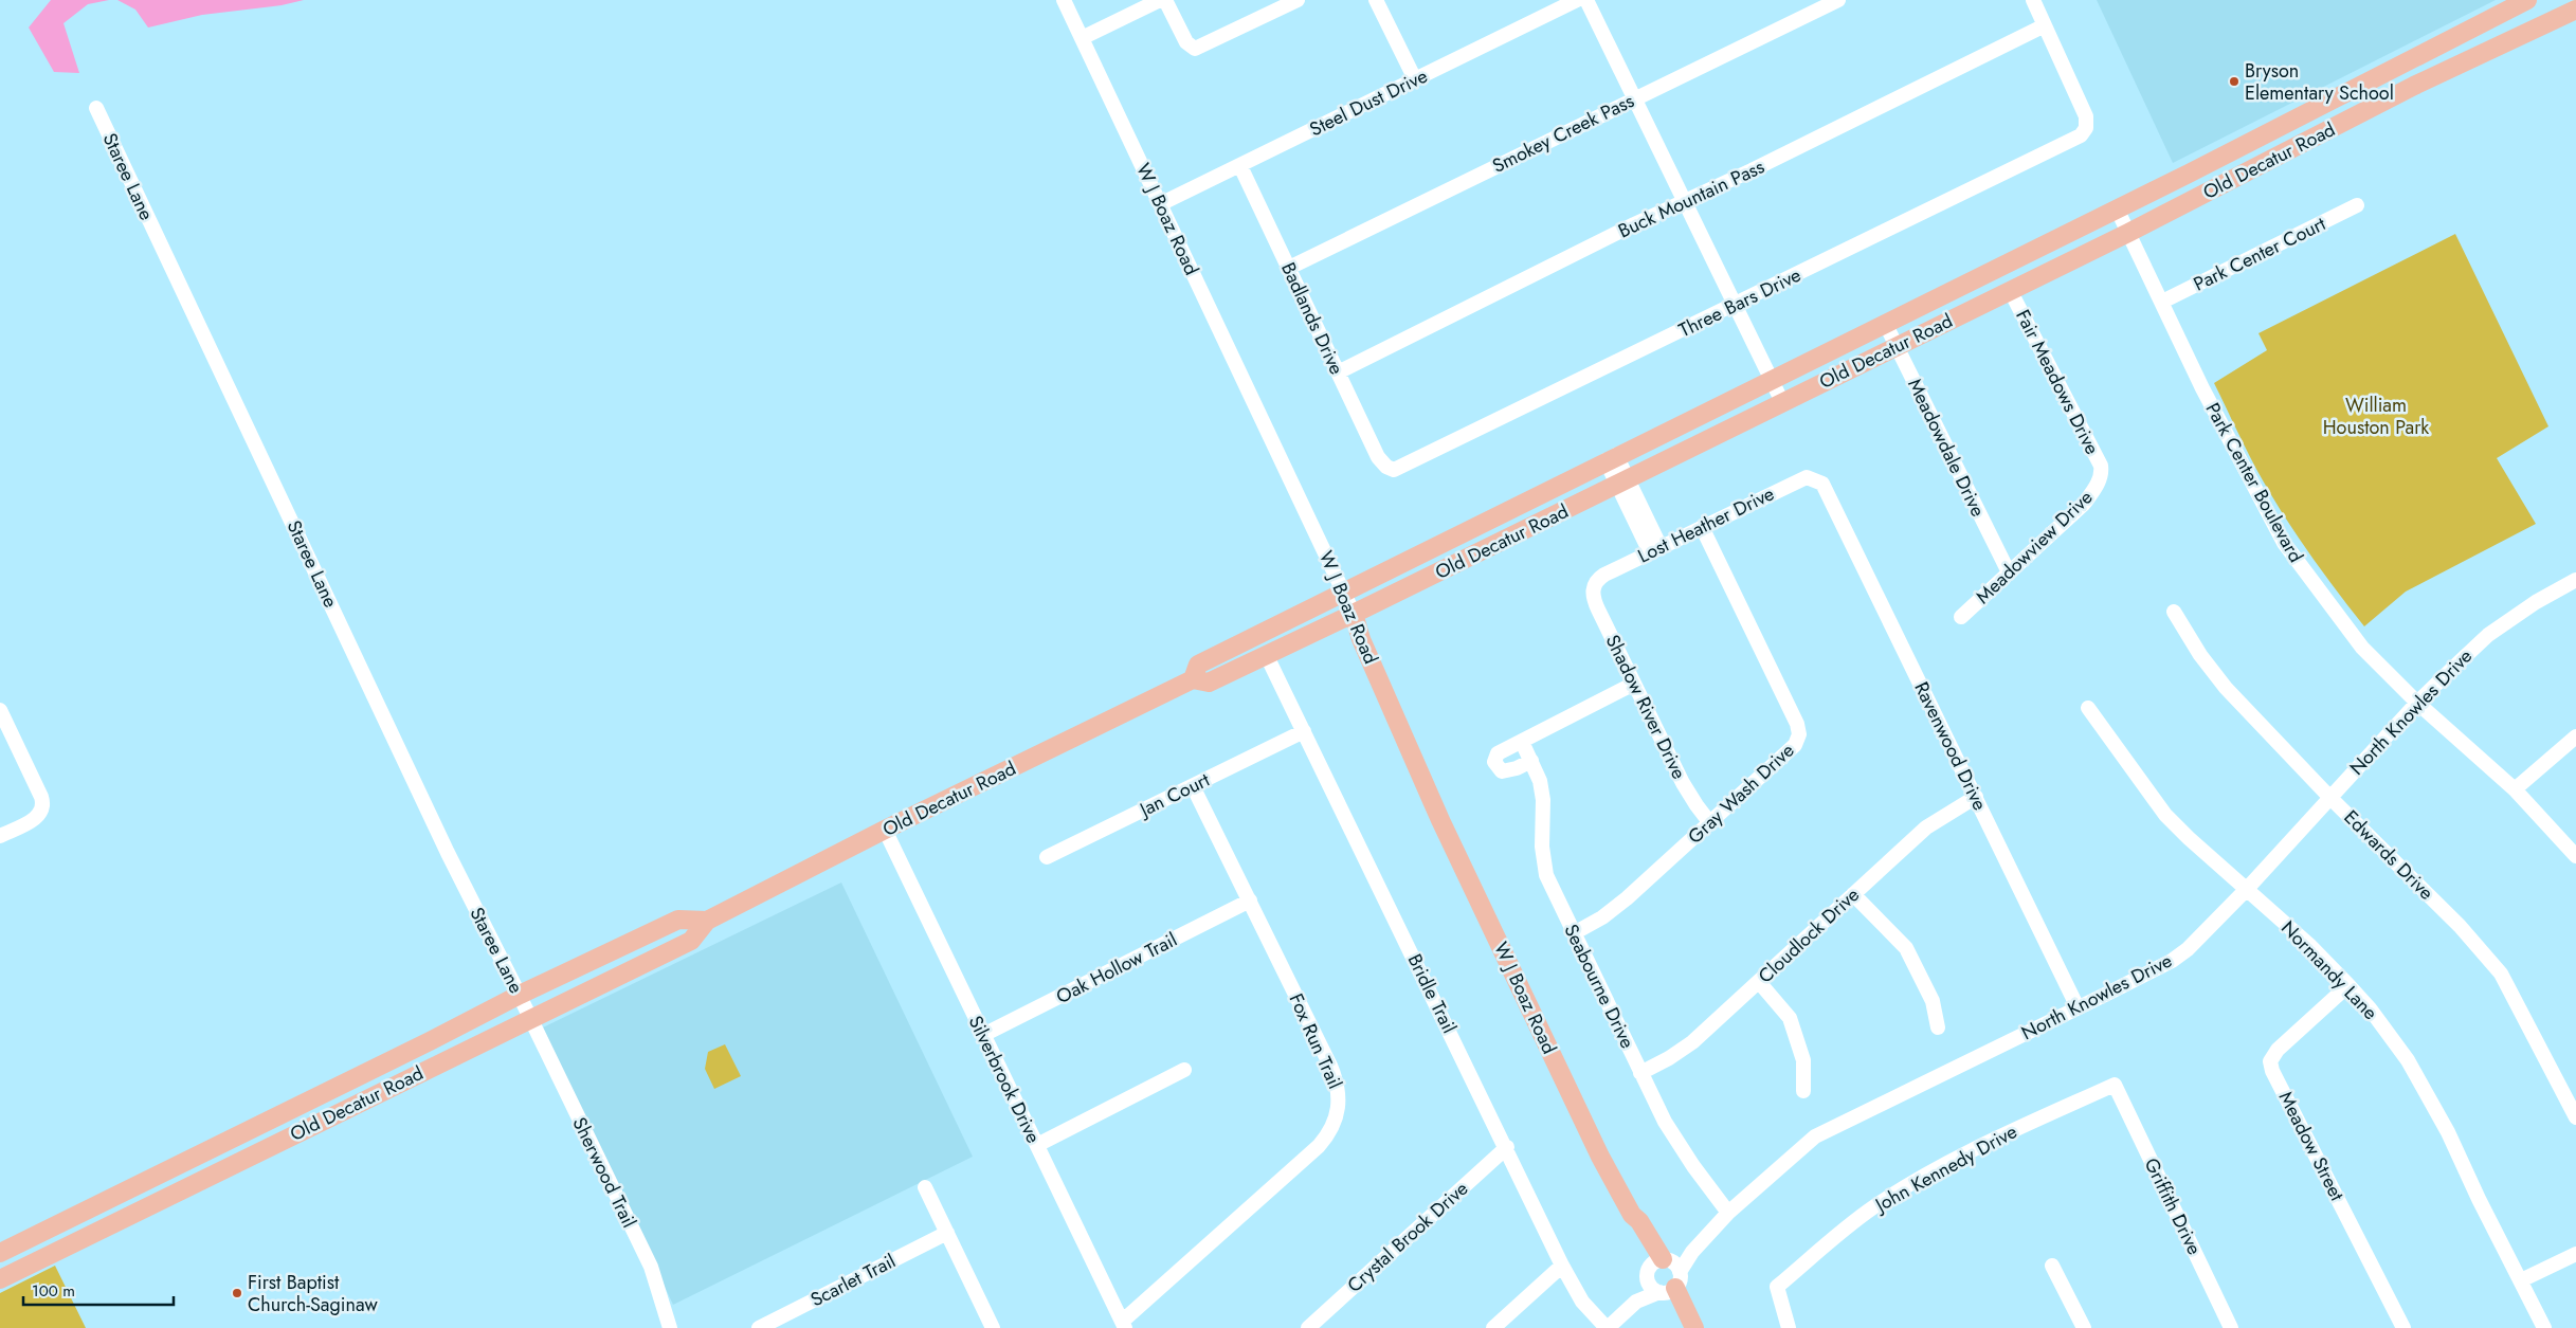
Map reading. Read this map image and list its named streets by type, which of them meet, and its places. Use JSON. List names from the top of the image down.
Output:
{
  "streets": {
    "main road": ["Old Decatur Road", "W J Boaz Road"],
    "street": [
      "Steel Dust Drive",
      "Smokey Creek Pass",
      "Staree Lane",
      "Buck Mountain Pass",
      "Park Center Court",
      "Three Bars Drive",
      "Badlands Drive",
      "Fair Meadows Drive",
      "Meadowdale Drive",
      "Park Center Boulevard",
      "Lost Heather Drive",
      "Meadowview Drive",
      "Shadow River Drive",
      "North Knowles Drive",
      "Ravenwood Drive",
      "Gray Wash Drive",
      "Jan Court",
      "Edwards Drive",
      "Cloudlock Drive",
      "Oak Hollow Trail",
      "Normandy Lane",
      "Seabourne Drive",
      "Bridle Trail",
      "Fox Run Trail",
      "Silverbrook Drive",
      "Meadow Street",
      "John Kennedy Drive",
      "Sherwood Trail",
      "Griffith Drive",
      "Crystal Brook Drive",
      "Scarlet Trail"
    ]
  },
  "crossings": [
    ["Steel Dust Drive", "W J Boaz Road"],
    ["Steel Dust Drive", "Badlands Drive"],
    ["Smokey Creek Pass", "Badlands Drive"],
    ["Old Decatur Road", "Staree Lane"],
    ["Old Decatur Road", "W J Boaz Road"],
    ["Old Decatur Road", "Fair Meadows Drive"],
    ["Old Decatur Road", "Meadowdale Drive"],
    ["Old Decatur Road", "Park Center Boulevard"],
    ["Old Decatur Road", "Bridle Trail"],
    ["Old Decatur Road", "Silverbrook Drive"],
    ["Old Decatur Road", "Sherwood Trail"],
    ["Staree Lane", "Sherwood Trail"],
    ["Buck Mountain Pass", "Three Bars Drive"],
    ["Buck Mountain Pass", "Badlands Drive"],
    ["W J Boaz Road", "North Knowles Drive"],
    ["Park Center Court", "Park Center Boulevard"],
    ["Three Bars Drive", "Badlands Drive"],
    ["Fair Meadows Drive", "Meadowview Drive"],
    ["Meadowdale Drive", "Meadowview Drive"],
    ["Park Center Boulevard", "North Knowles Drive"],
    ["Lost Heather Drive", "Shadow River Drive"],
    ["Lost Heather Drive", "Ravenwood Drive"],
    ["Lost Heather Drive", "Gray Wash Drive"],
    ["Shadow River Drive", "Gray Wash Drive"],
    ["North Knowles Drive", "Ravenwood Drive"],
    ["North Knowles Drive", "Edwards Drive"],
    ["North Knowles Drive", "Normandy Lane"],
    ["North Knowles Drive", "Seabourne Drive"],
    ["Ravenwood Drive", "Cloudlock Drive"],
    ["Gray Wash Drive", "Seabourne Drive"],
    ["Jan Court", "Bridle Trail"],
    ["Jan Court", "Fox Run Trail"],
    ["Cloudlock Drive", "Seabourne Drive"],
    ["Oak Hollow Trail", "Fox Run Trail"],
    ["Oak Hollow Trail", "Silverbrook Drive"],
    ["Normandy Lane", "Meadow Street"],
    ["Bridle Trail", "Crystal Brook Drive"],
    ["Fox Run Trail", "Silverbrook Drive"],
    ["John Kennedy Drive", "Griffith Drive"]
  ],
  "parks": ["William Houston Park"],
  "places": ["Bryson Elementary School", "First Baptist Church-Saginaw"],
  "scale_bar": "100 m"
}
